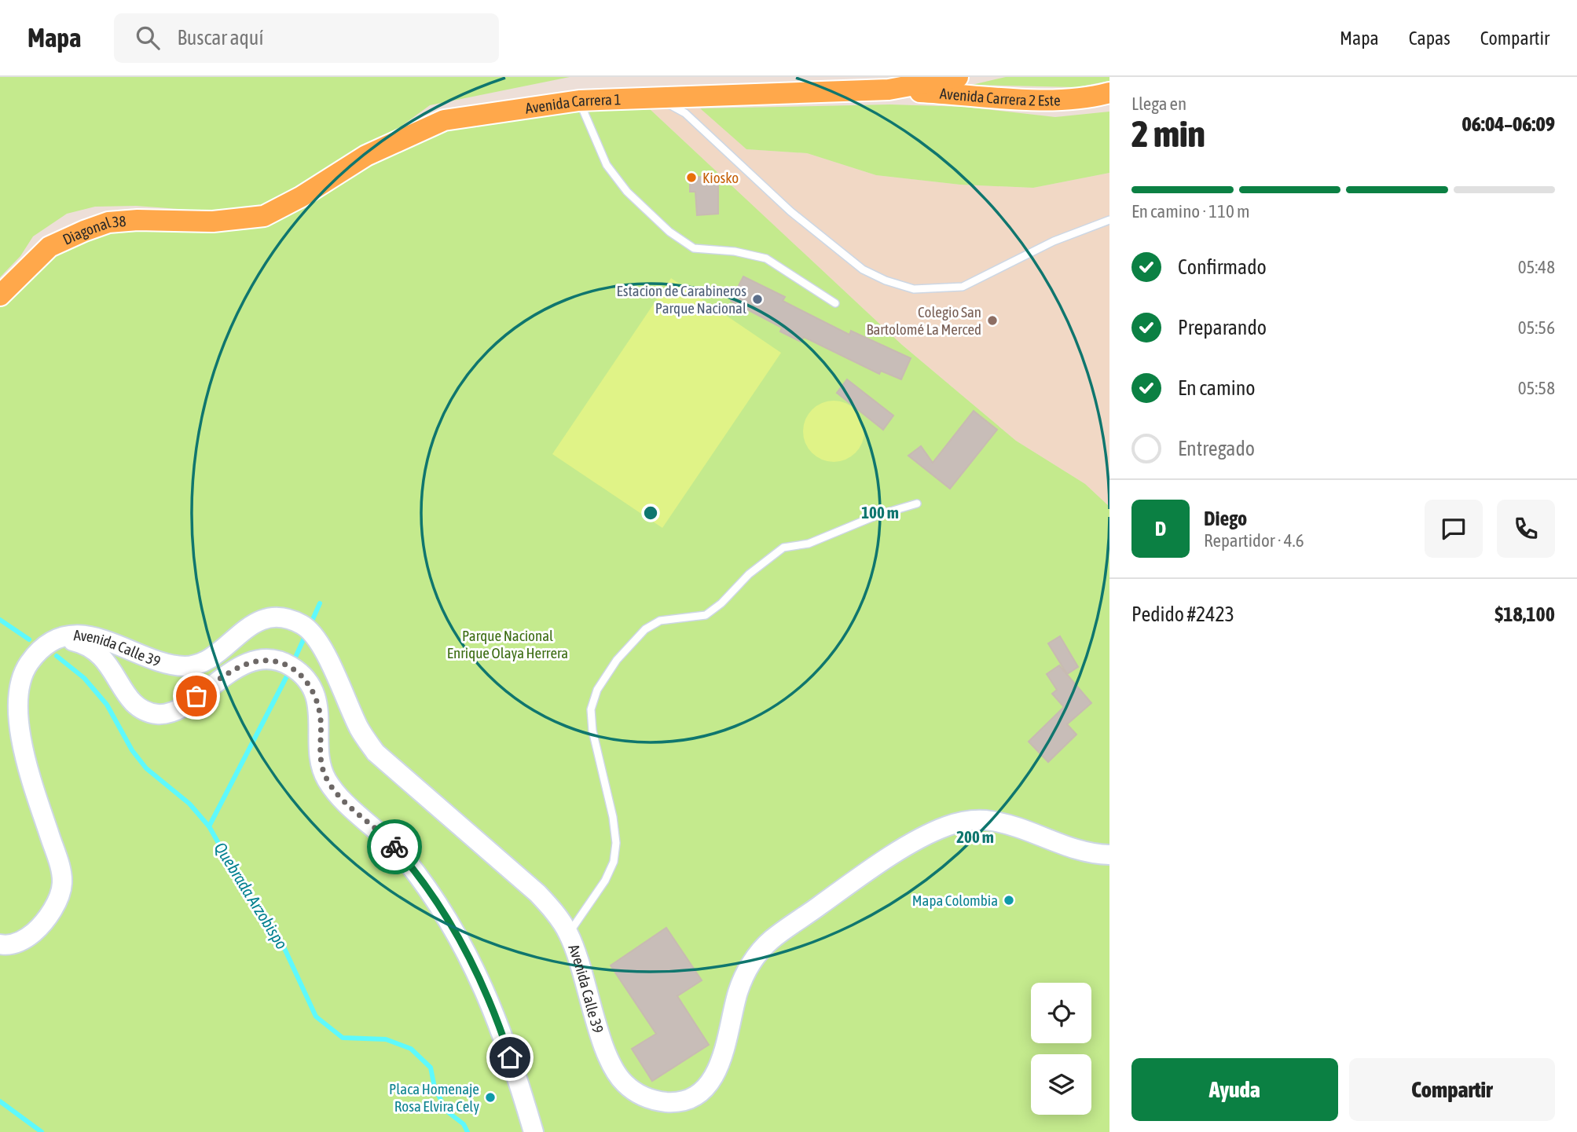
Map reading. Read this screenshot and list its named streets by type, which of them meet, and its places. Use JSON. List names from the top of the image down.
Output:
{
  "streets": {
    "main road": ["Avenida Carrera 2 Este", "Avenida Carrera 1", "Diagonal 38"],
    "street": ["Avenida Calle 39"]
  },
  "crossings": [
    ["Avenida Carrera 2 Este", "Avenida Carrera 1"],
    ["Avenida Carrera 1", "Diagonal 38"]
  ],
  "water": ["Quebrada Arzobispo"],
  "parks": ["Parque Nacional Enrique Olaya Herrera"],
  "places": [
    "Kiosko",
    "Estacion de Carabineros Parque Nacional",
    "Colegio San Bartolomé La Merced",
    "Mapa Colombia",
    "Placa Homenaje Rosa Elvira Cely"
  ],
  "page": {
    "header": "Mapa",
    "search": "Buscar aquí",
    "nav": ["Mapa", "Capas", "Compartir"],
    "heading": ["2 min", "Llega en", "06:04–06:09"],
    "panel": [
      "Diego",
      "Repartidor · 4.6",
      "Pedido #2423",
      "$18,100"
    ],
    "bar": "En camino · 110 m",
    "list": [
      ["Confirmado", "05:48"],
      ["Preparando", "05:56"],
      ["En camino", "05:58"],
      "Entregado"
    ],
    "round": "D",
    "buttons": ["Ayuda", "Compartir"]
  },
  "rings": ["100 m", "200 m"]
}
